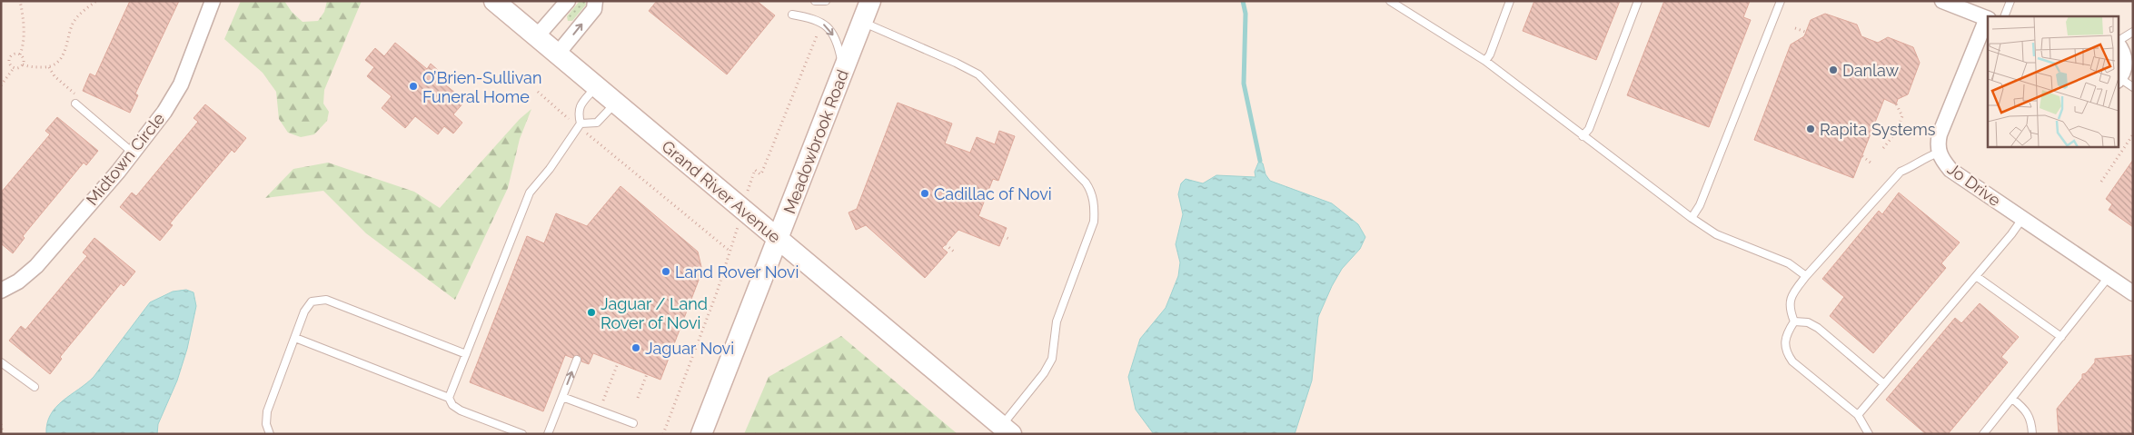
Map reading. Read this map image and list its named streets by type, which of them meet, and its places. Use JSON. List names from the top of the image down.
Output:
{
  "streets": {
    "main road": ["Meadowbrook Road", "Grand River Avenue"],
    "street": ["Midtown Circle", "Jo Drive"]
  },
  "crossings": [
    ["Meadowbrook Road", "Grand River Avenue"]
  ],
  "places": [
    "Danlaw",
    "O’Brien-Sullivan Funeral Home",
    "Rapita Systems",
    "Cadillac of Novi",
    "Land Rover Novi",
    "Jaguar / Land Rover of Novi",
    "Jaguar Novi"
  ]
}
